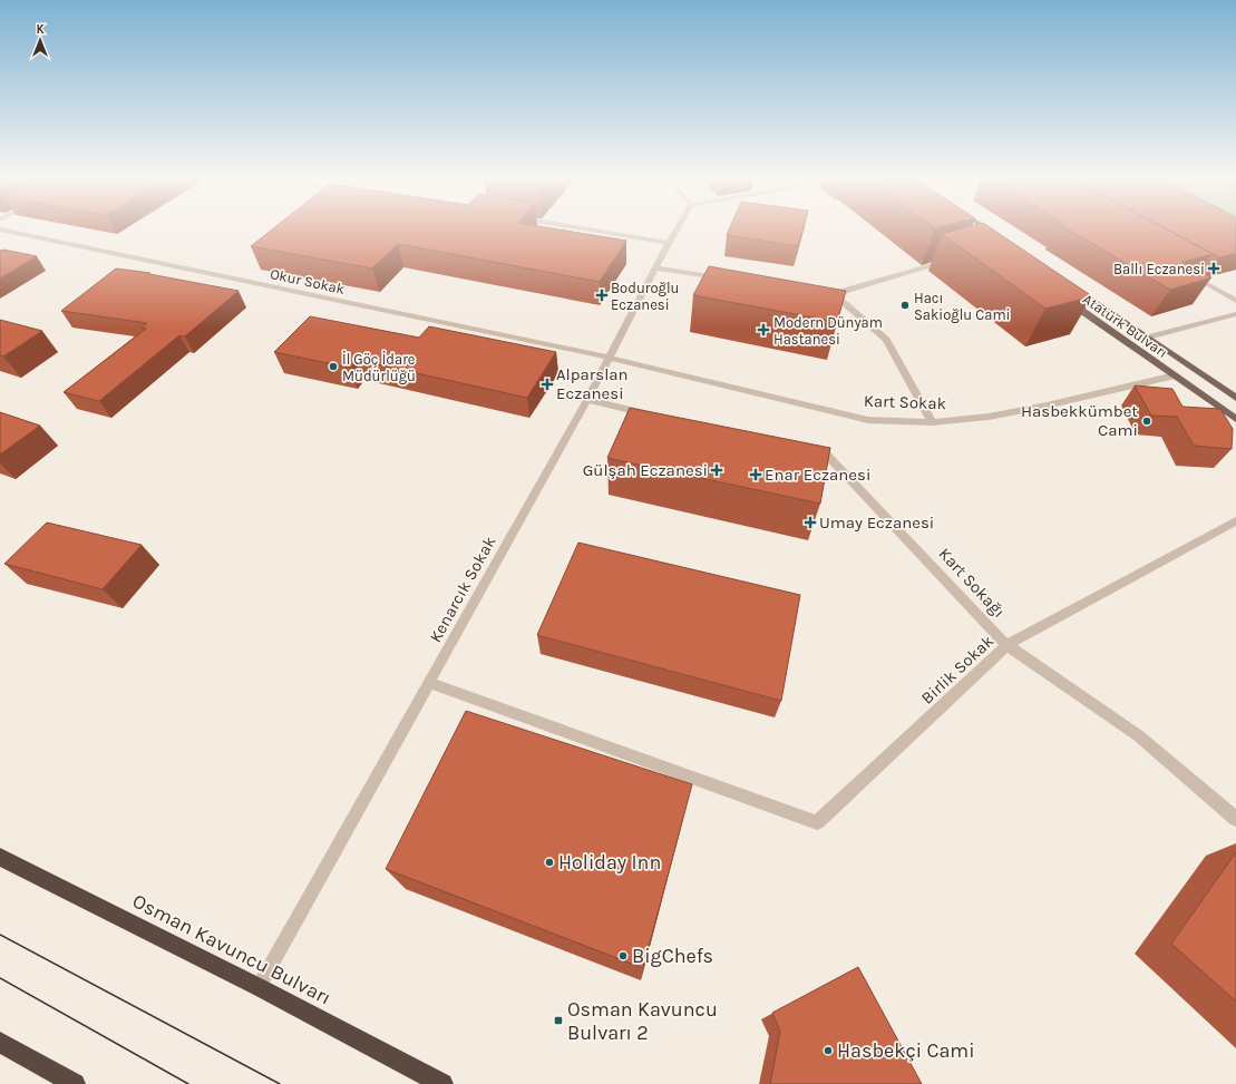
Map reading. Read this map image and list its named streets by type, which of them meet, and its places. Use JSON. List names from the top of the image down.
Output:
{
  "streets": {
    "highway": ["Osman Kavuncu Bulvarı"],
    "main road": ["Atatürk Bulvarı"],
    "street": [
      "Okur Sokak",
      "Kart Sokak",
      "Kart Sokağı",
      "Kenarcık Sokak",
      "Birlik Sokak"
    ]
  },
  "crossings": [
    ["Okur Sokak", "Kart Sokak"],
    ["Okur Sokak", "Kenarcık Sokak"],
    ["Atatürk Bulvarı", "Kart Sokak"],
    ["Kart Sokak", "Kenarcık Sokak"],
    ["Kart Sokağı", "Birlik Sokak"],
    ["Kenarcık Sokak", "Birlik Sokak"],
    ["Kenarcık Sokak", "Osman Kavuncu Bulvarı"]
  ],
  "places": {
    "health": [
      "Ballı Eczanesi",
      "Boduroğlu Eczanesi",
      "Modern Dünyam Hastanesi",
      "Alparslan Eczanesi",
      "Gülşah Eczanesi",
      "Enar Eczanesi",
      "Umay Eczanesi"
    ],
    "other": [
      "Hacı Sakioğlu Cami",
      "İl Göç İdare Müdürlüğü",
      "Hasbekkümbet Cami",
      "Holiday Inn",
      "BigChefs",
      "Hasbekçi Cami"
    ],
    "transit": ["Osman Kavuncu Bulvarı 2"]
  },
  "north": "top"
}
